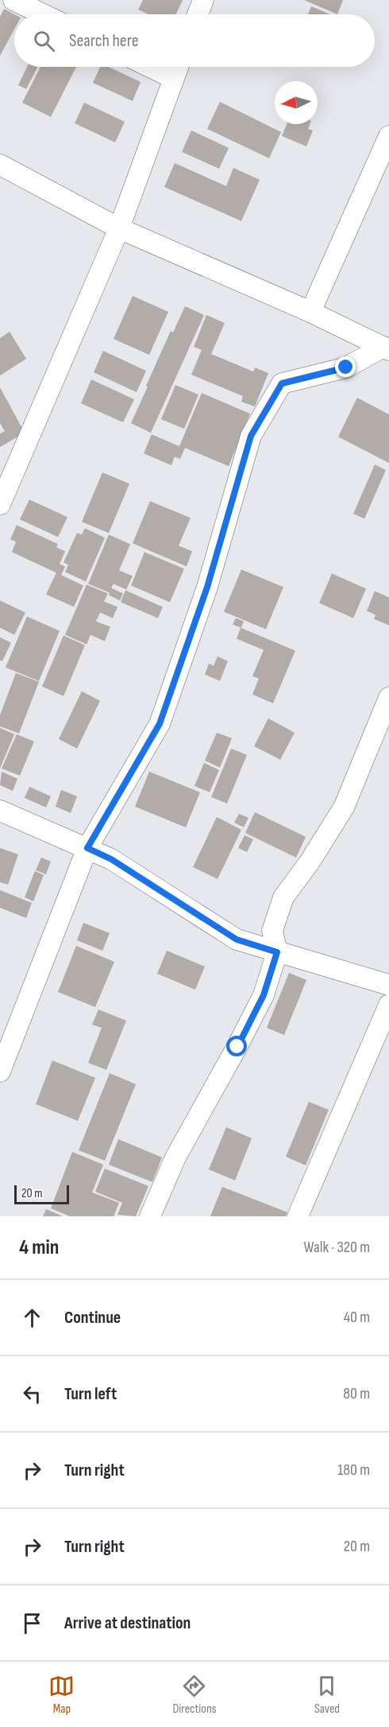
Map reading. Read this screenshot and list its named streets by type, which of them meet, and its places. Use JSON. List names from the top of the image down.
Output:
{
  "scale_bar": "20 m",
  "north": "left",
  "page": {
    "search": "Search here",
    "scale": "20 m",
    "heading": ["4 min", "Walk · 320 m"],
    "list": [
      ["Continue", "40 m"],
      ["Turn left", "80 m"],
      ["Turn right", "180 m"],
      ["Turn right", "20 m"],
      "Arrive at destination"
    ],
    "nav": ["Map", "Directions", "Saved"]
  }
}
